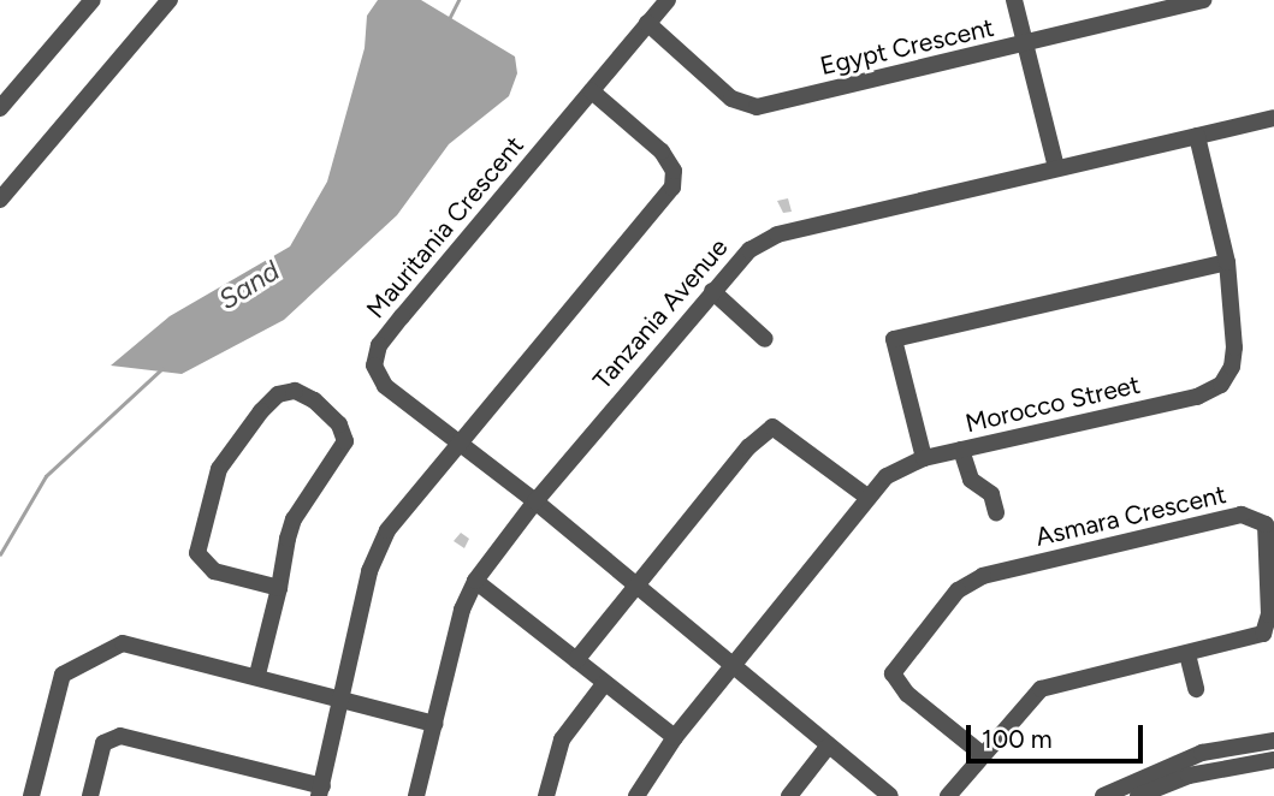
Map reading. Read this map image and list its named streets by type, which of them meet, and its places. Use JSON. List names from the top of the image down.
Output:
{
  "streets": {
    "street": [
      "Egypt Crescent",
      "Mauritania Crescent",
      "Tanzania Avenue",
      "Morocco Street",
      "Asmara Crescent"
    ]
  },
  "crossings": [
    ["Egypt Crescent", "Mauritania Crescent"],
    ["Mauritania Crescent", "Tanzania Avenue"],
    ["Mauritania Crescent", "Morocco Street"],
    ["Tanzania Avenue", "Morocco Street"]
  ],
  "water": ["Sand"],
  "scale_bar": "100 m"
}
